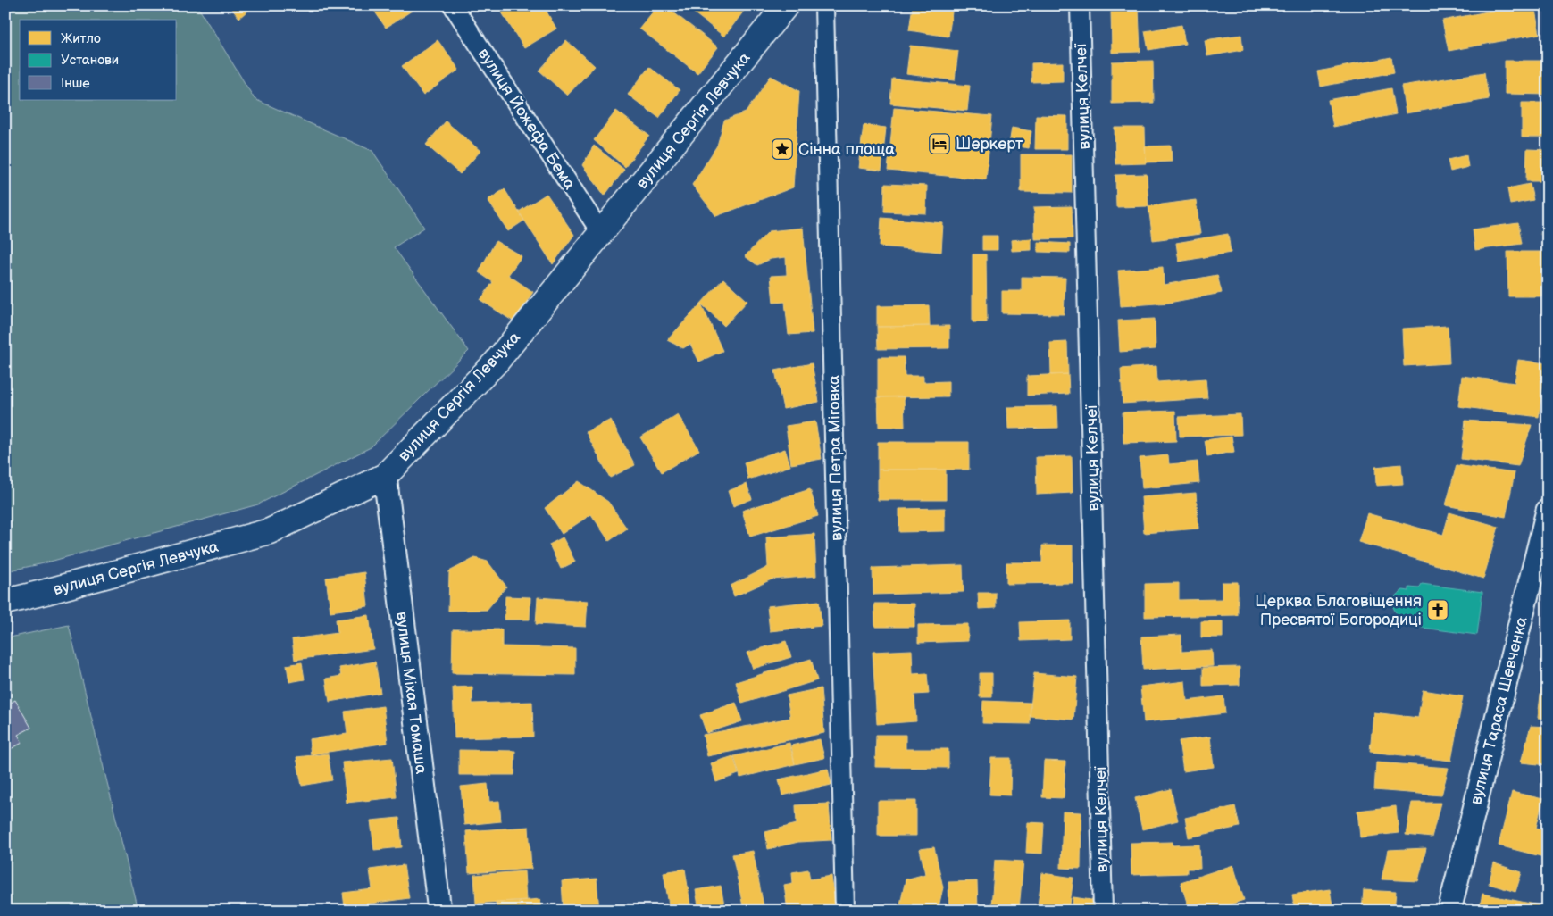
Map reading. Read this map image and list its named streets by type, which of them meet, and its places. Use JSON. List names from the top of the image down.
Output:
{
  "streets": {
    "main road": ["вулиця Сергія Левчука"],
    "street": [
      "вулиця Келчеї",
      "вулиця Йожефа Бема",
      "вулиця Петра Міговка",
      "вулиця Міхая Томаша",
      "вулиця Тараса Шевченка"
    ]
  },
  "crossings": [
    ["вулиця Йожефа Бема", "вулиця Сергія Левчука"],
    ["вулиця Сергія Левчука", "вулиця Міхая Томаша"]
  ],
  "places": {
    "hotel": ["Шеркерт"],
    "place": ["Сінна площа"],
    "church": ["Церква Благовіщення Пресвятої Богородиці"]
  },
  "legend": ["Житло", "Установи", "Інше"]
}
